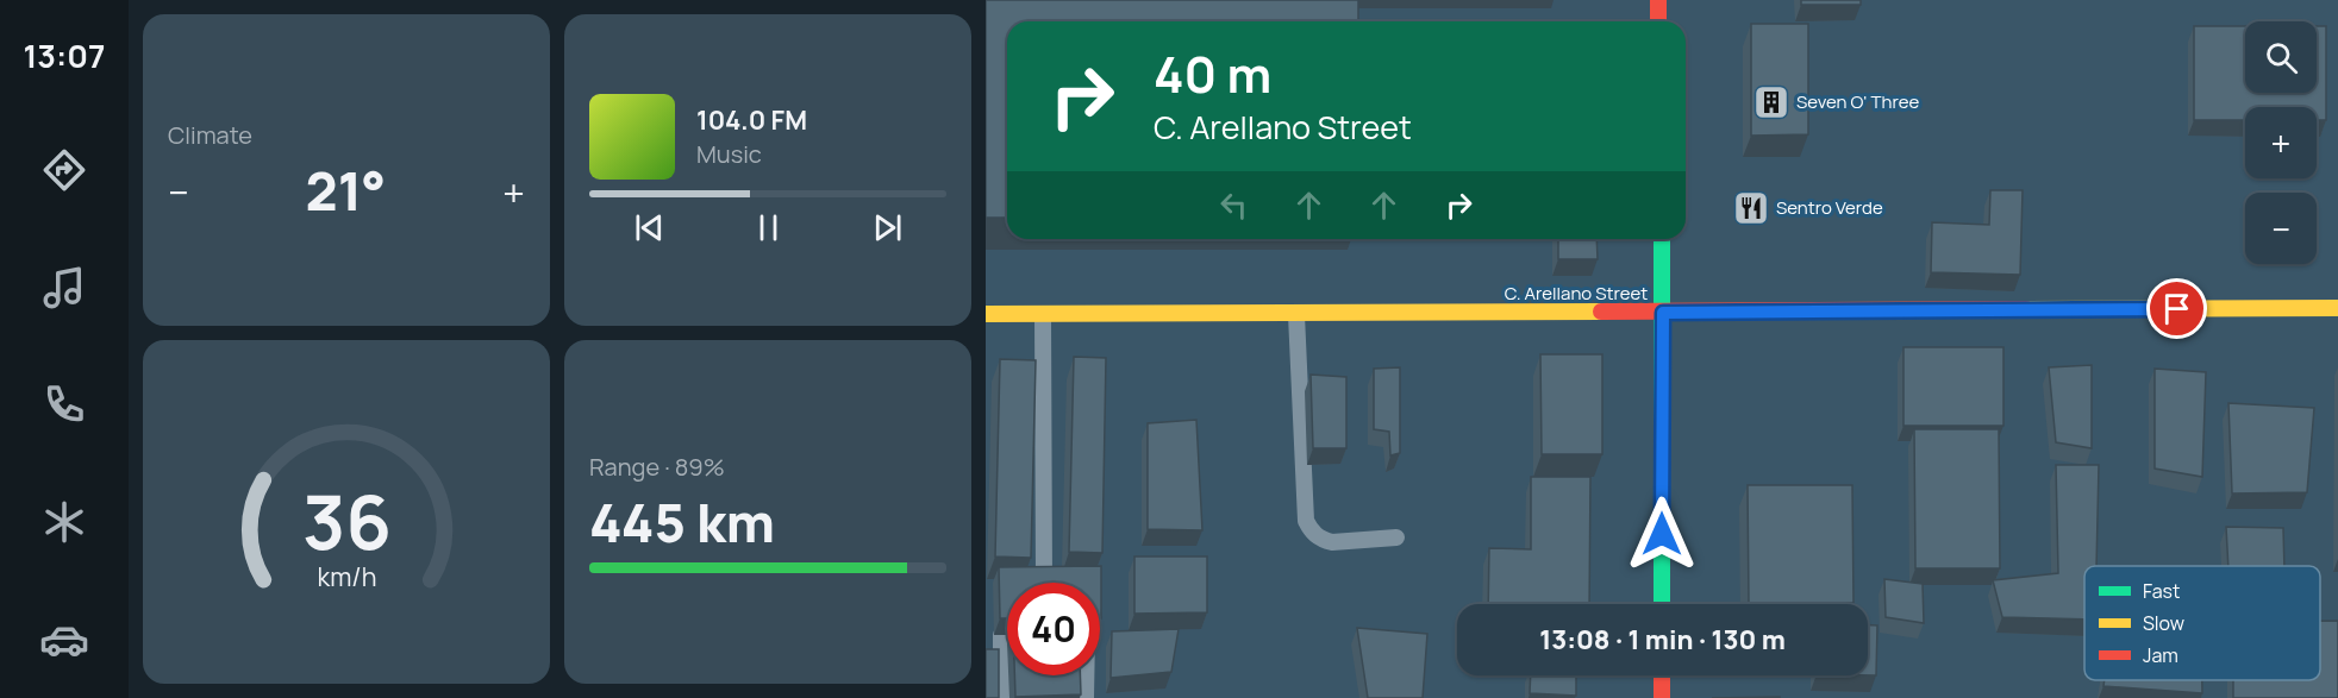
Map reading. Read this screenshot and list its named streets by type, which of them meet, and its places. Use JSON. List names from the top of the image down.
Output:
{
  "streets": {
    "street": ["C. Arellano Street"]
  },
  "places": {
    "building": ["Seven O' Three"],
    "restaurant": ["Sentro Verde"]
  },
  "legend": ["Fast", "Slow", "Jam"],
  "page": {
    "tabs": "13:07",
    "tile": [
      "Climate",
      ["Range · 89%", "445 km"]
    ],
    "map_buttons": ["+", "−"],
    "turn": ["40 m", "C. Arellano Street"],
    "song": ["104.0 FM", "Music"],
    "heat": ["−", "21°", "+"],
    "limit": "40",
    "trip": "13:08 · 1 min · 130 m",
    "gauge": ["36", "km/h"]
  }
}
